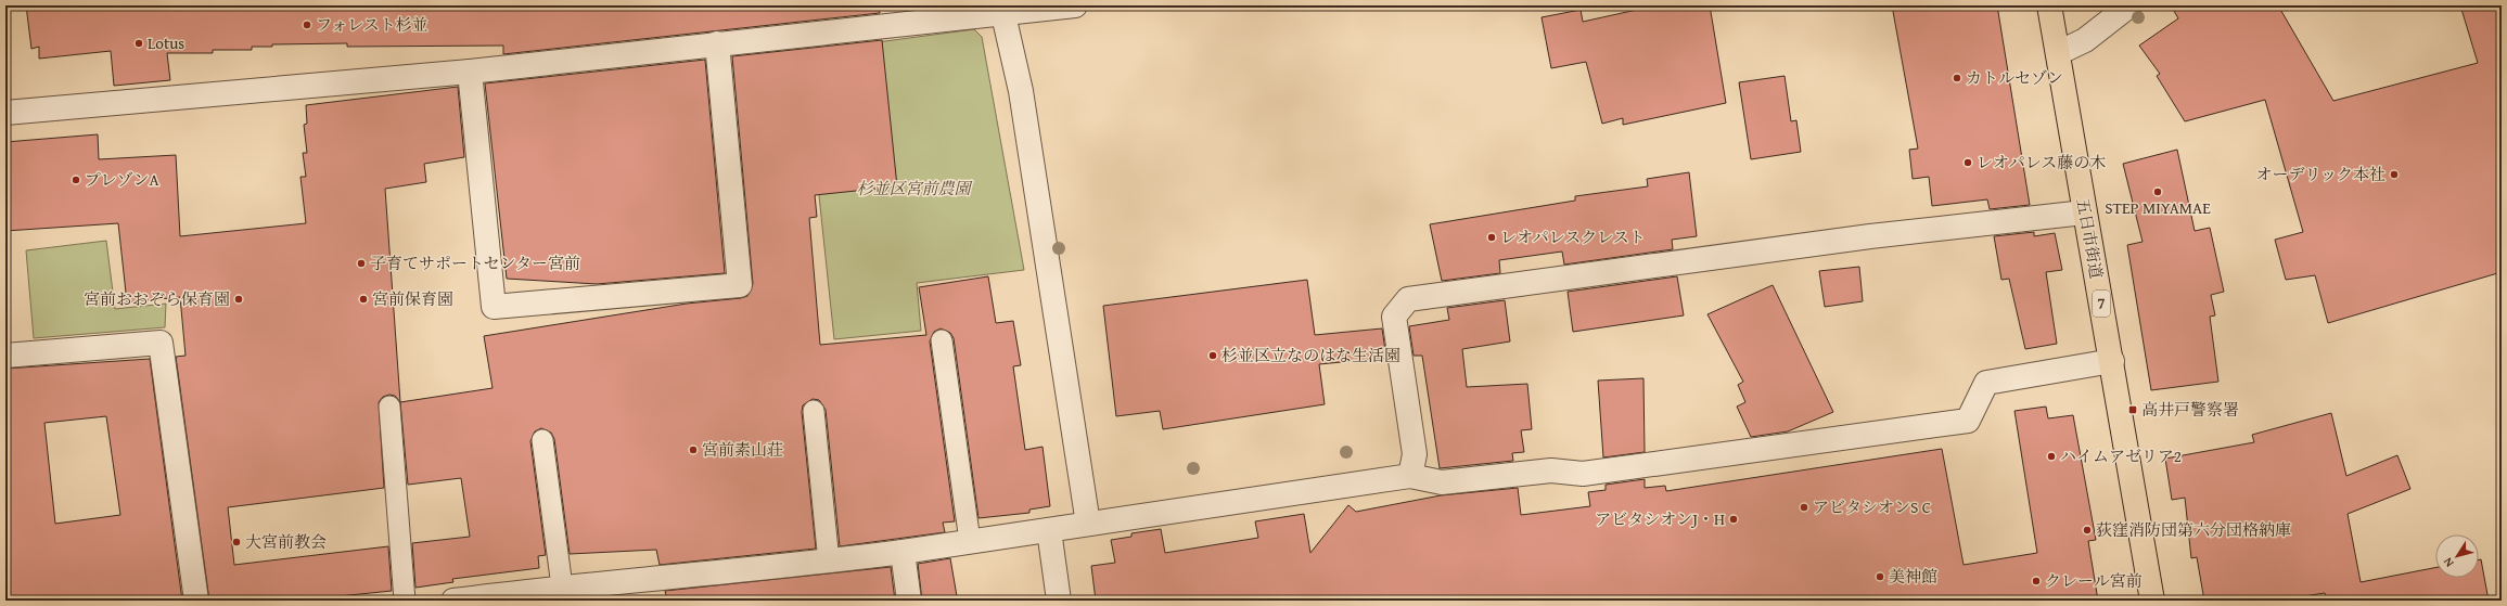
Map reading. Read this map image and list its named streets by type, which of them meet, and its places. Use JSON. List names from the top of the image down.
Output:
{
  "streets": {
    "main road": ["五日市街道", "7"]
  },
  "parks": ["杉並区宮前農園"],
  "places": {
    "other": [
      "フォレスト杉並",
      "Lotus",
      "カトルセゾン",
      "レオパレス藤の木",
      "オーデリック本社",
      "プレゾンA",
      "STEP MIYAMAE",
      "レオパレスクレスト",
      "子育てサポートセンター宮前",
      "宮前おおぞら保育園",
      "宮前保育園",
      "杉並区立なのはな生活園",
      "宮前素山荘",
      "ハイムアゼリア2",
      "アビタシオンS C",
      "アビタシオンJ・H",
      "荻窪消防団第六分団格納庫",
      "大宮前教会",
      "美神館",
      "クレール宮前"
    ],
    "transit": ["高井戸警察署"]
  },
  "north": "bottom left"
}
